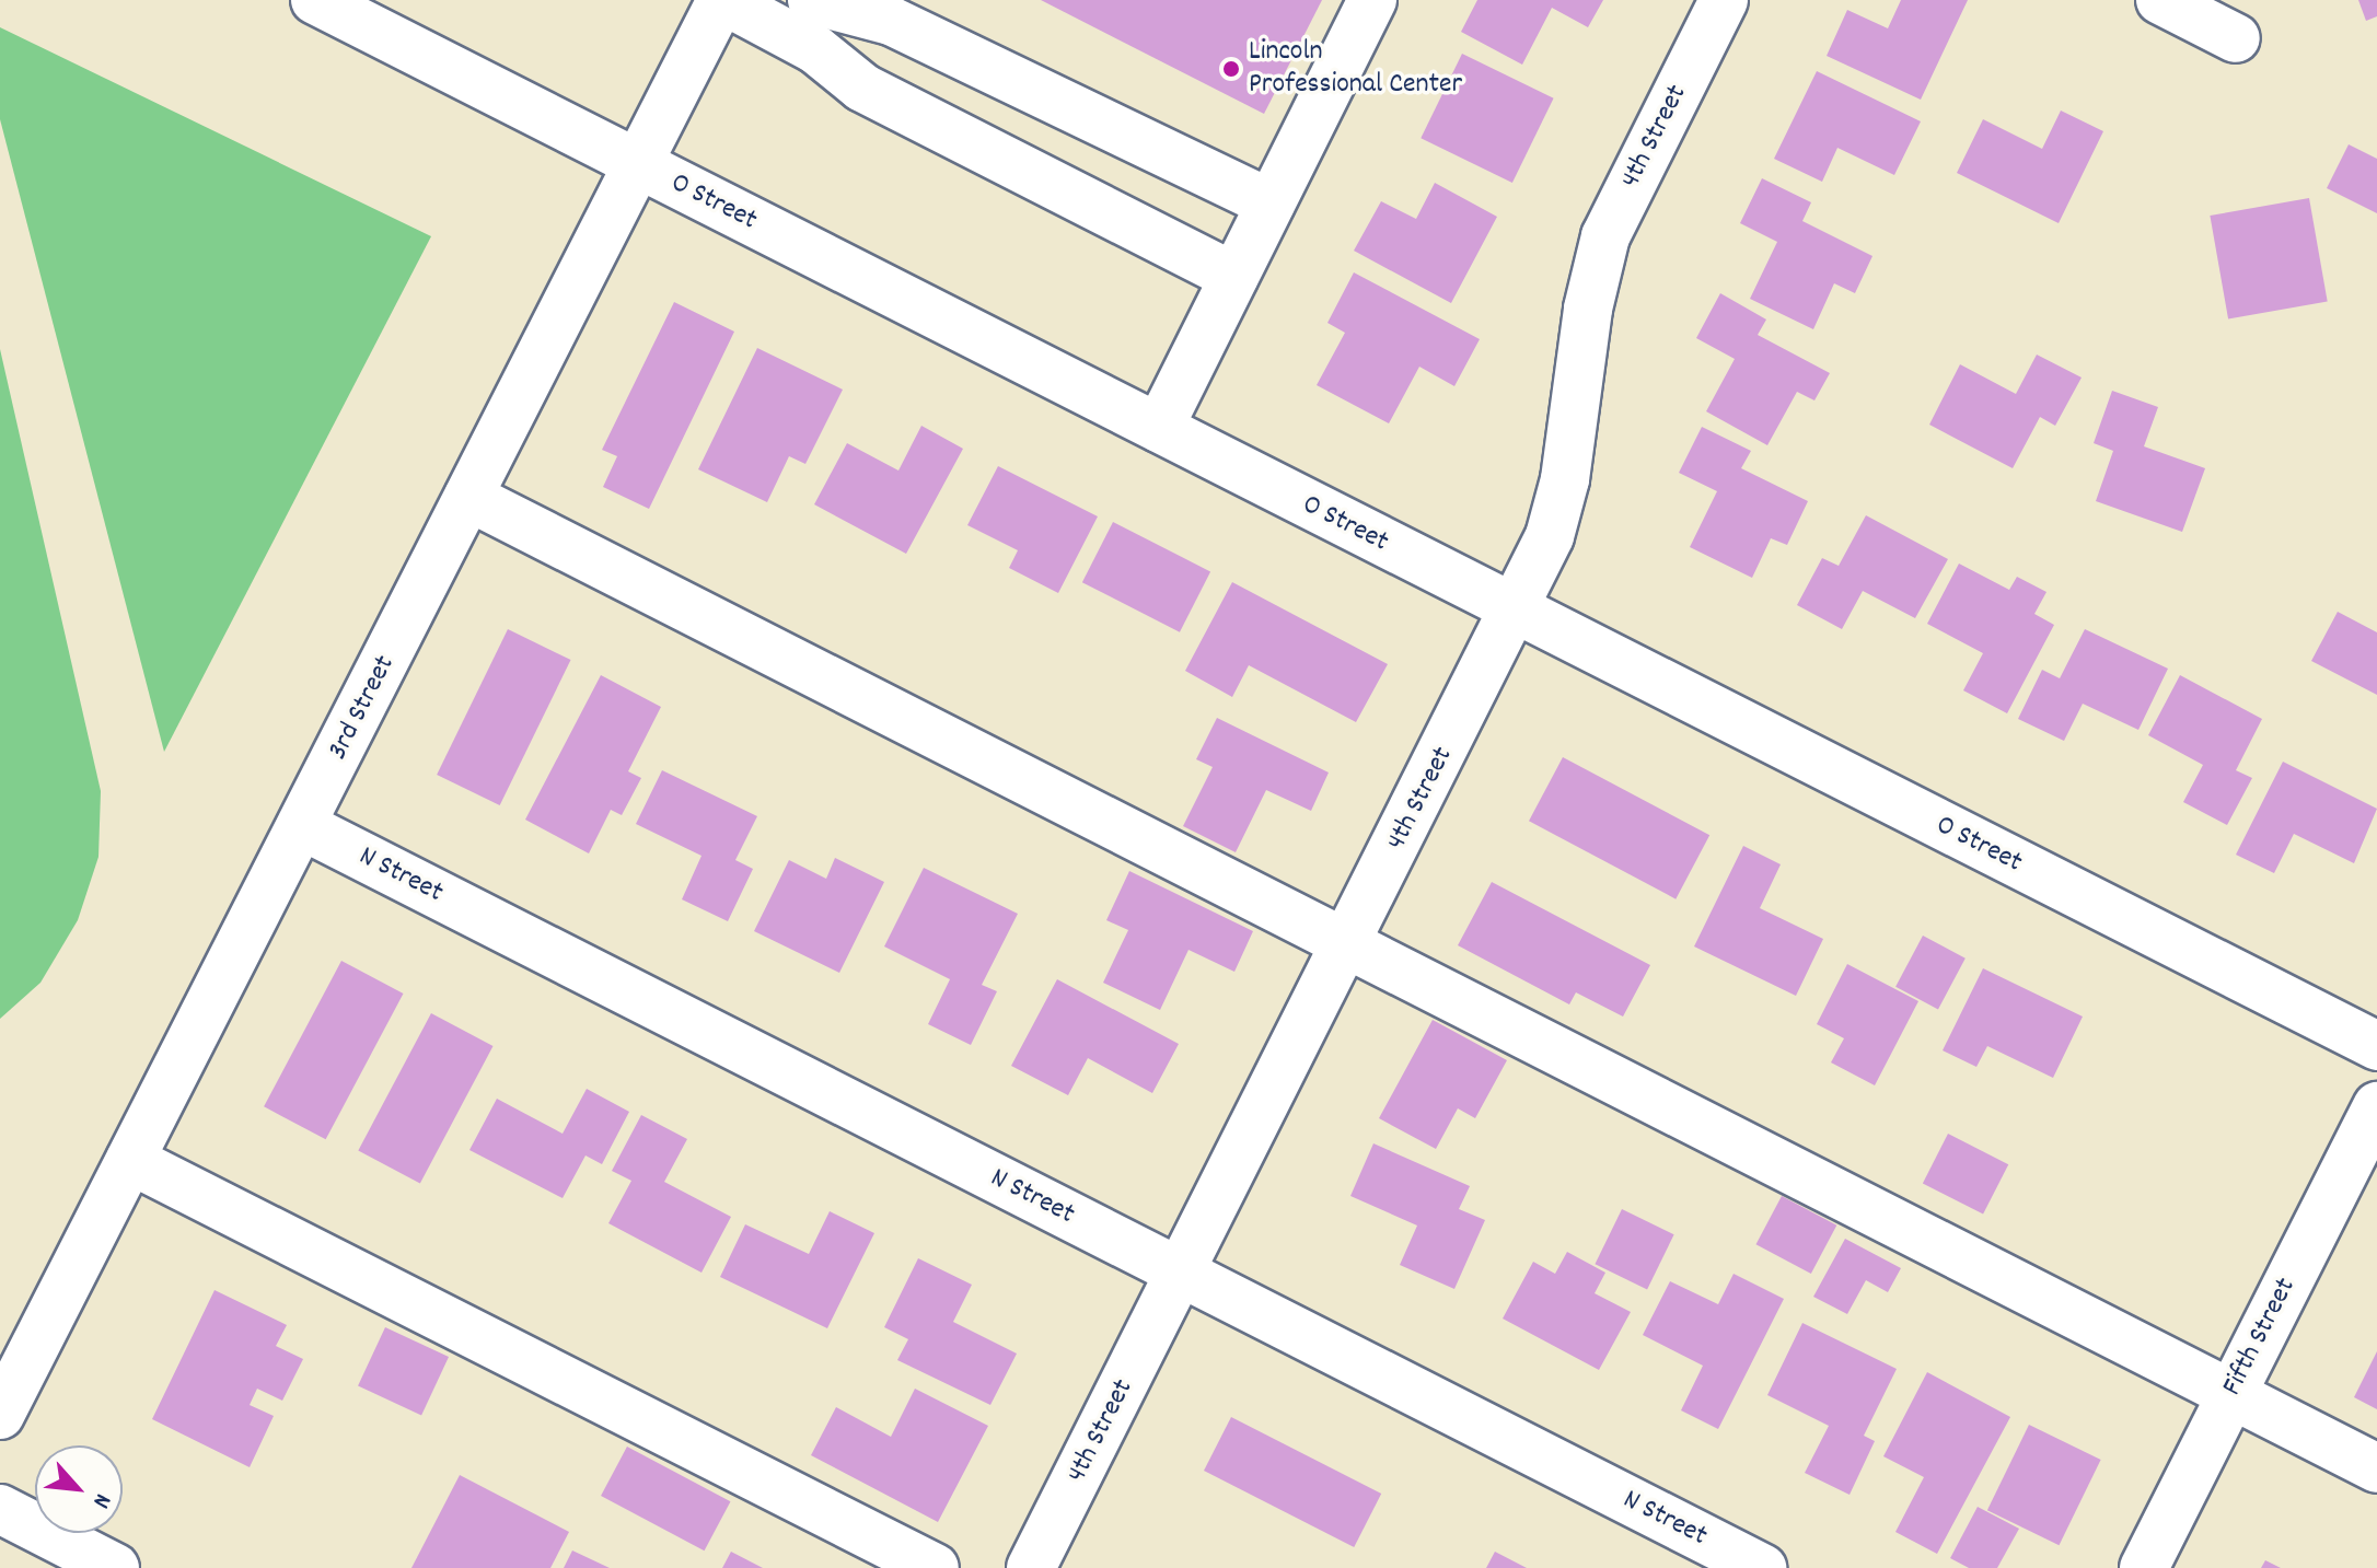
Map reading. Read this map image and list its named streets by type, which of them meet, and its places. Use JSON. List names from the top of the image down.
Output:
{
  "streets": {
    "street": [
      "4th Street",
      "O Street",
      "3rd Street",
      "N Street",
      "Fifth Street"
    ]
  },
  "crossings": [
    ["4th Street", "O Street"],
    ["4th Street", "N Street"],
    ["O Street", "3rd Street"],
    ["3rd Street", "N Street"]
  ],
  "places": ["Lincoln Professional Center"],
  "north": "bottom right"
}
